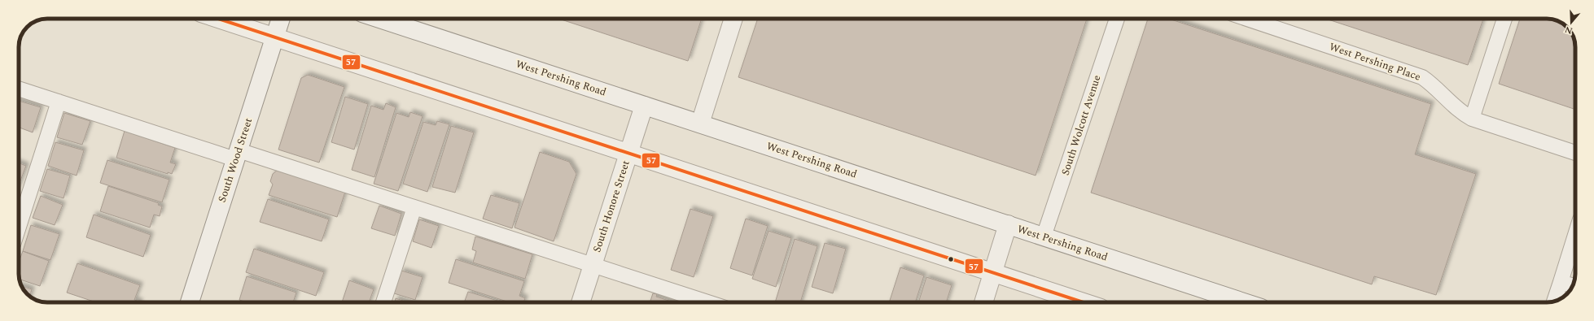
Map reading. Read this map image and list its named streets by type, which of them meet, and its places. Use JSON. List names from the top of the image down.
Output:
{
  "streets": {
    "street": ["West Pershing Road", "South Wood Street", "South Honore Street"],
    "lane": ["West Pershing Place", "South Wolcott Avenue"]
  },
  "crossings": [
    ["West Pershing Road", "South Wolcott Avenue"],
    ["West Pershing Road", "South Honore Street"]
  ],
  "lines": ["transit line 57"],
  "north": "bottom"
}
